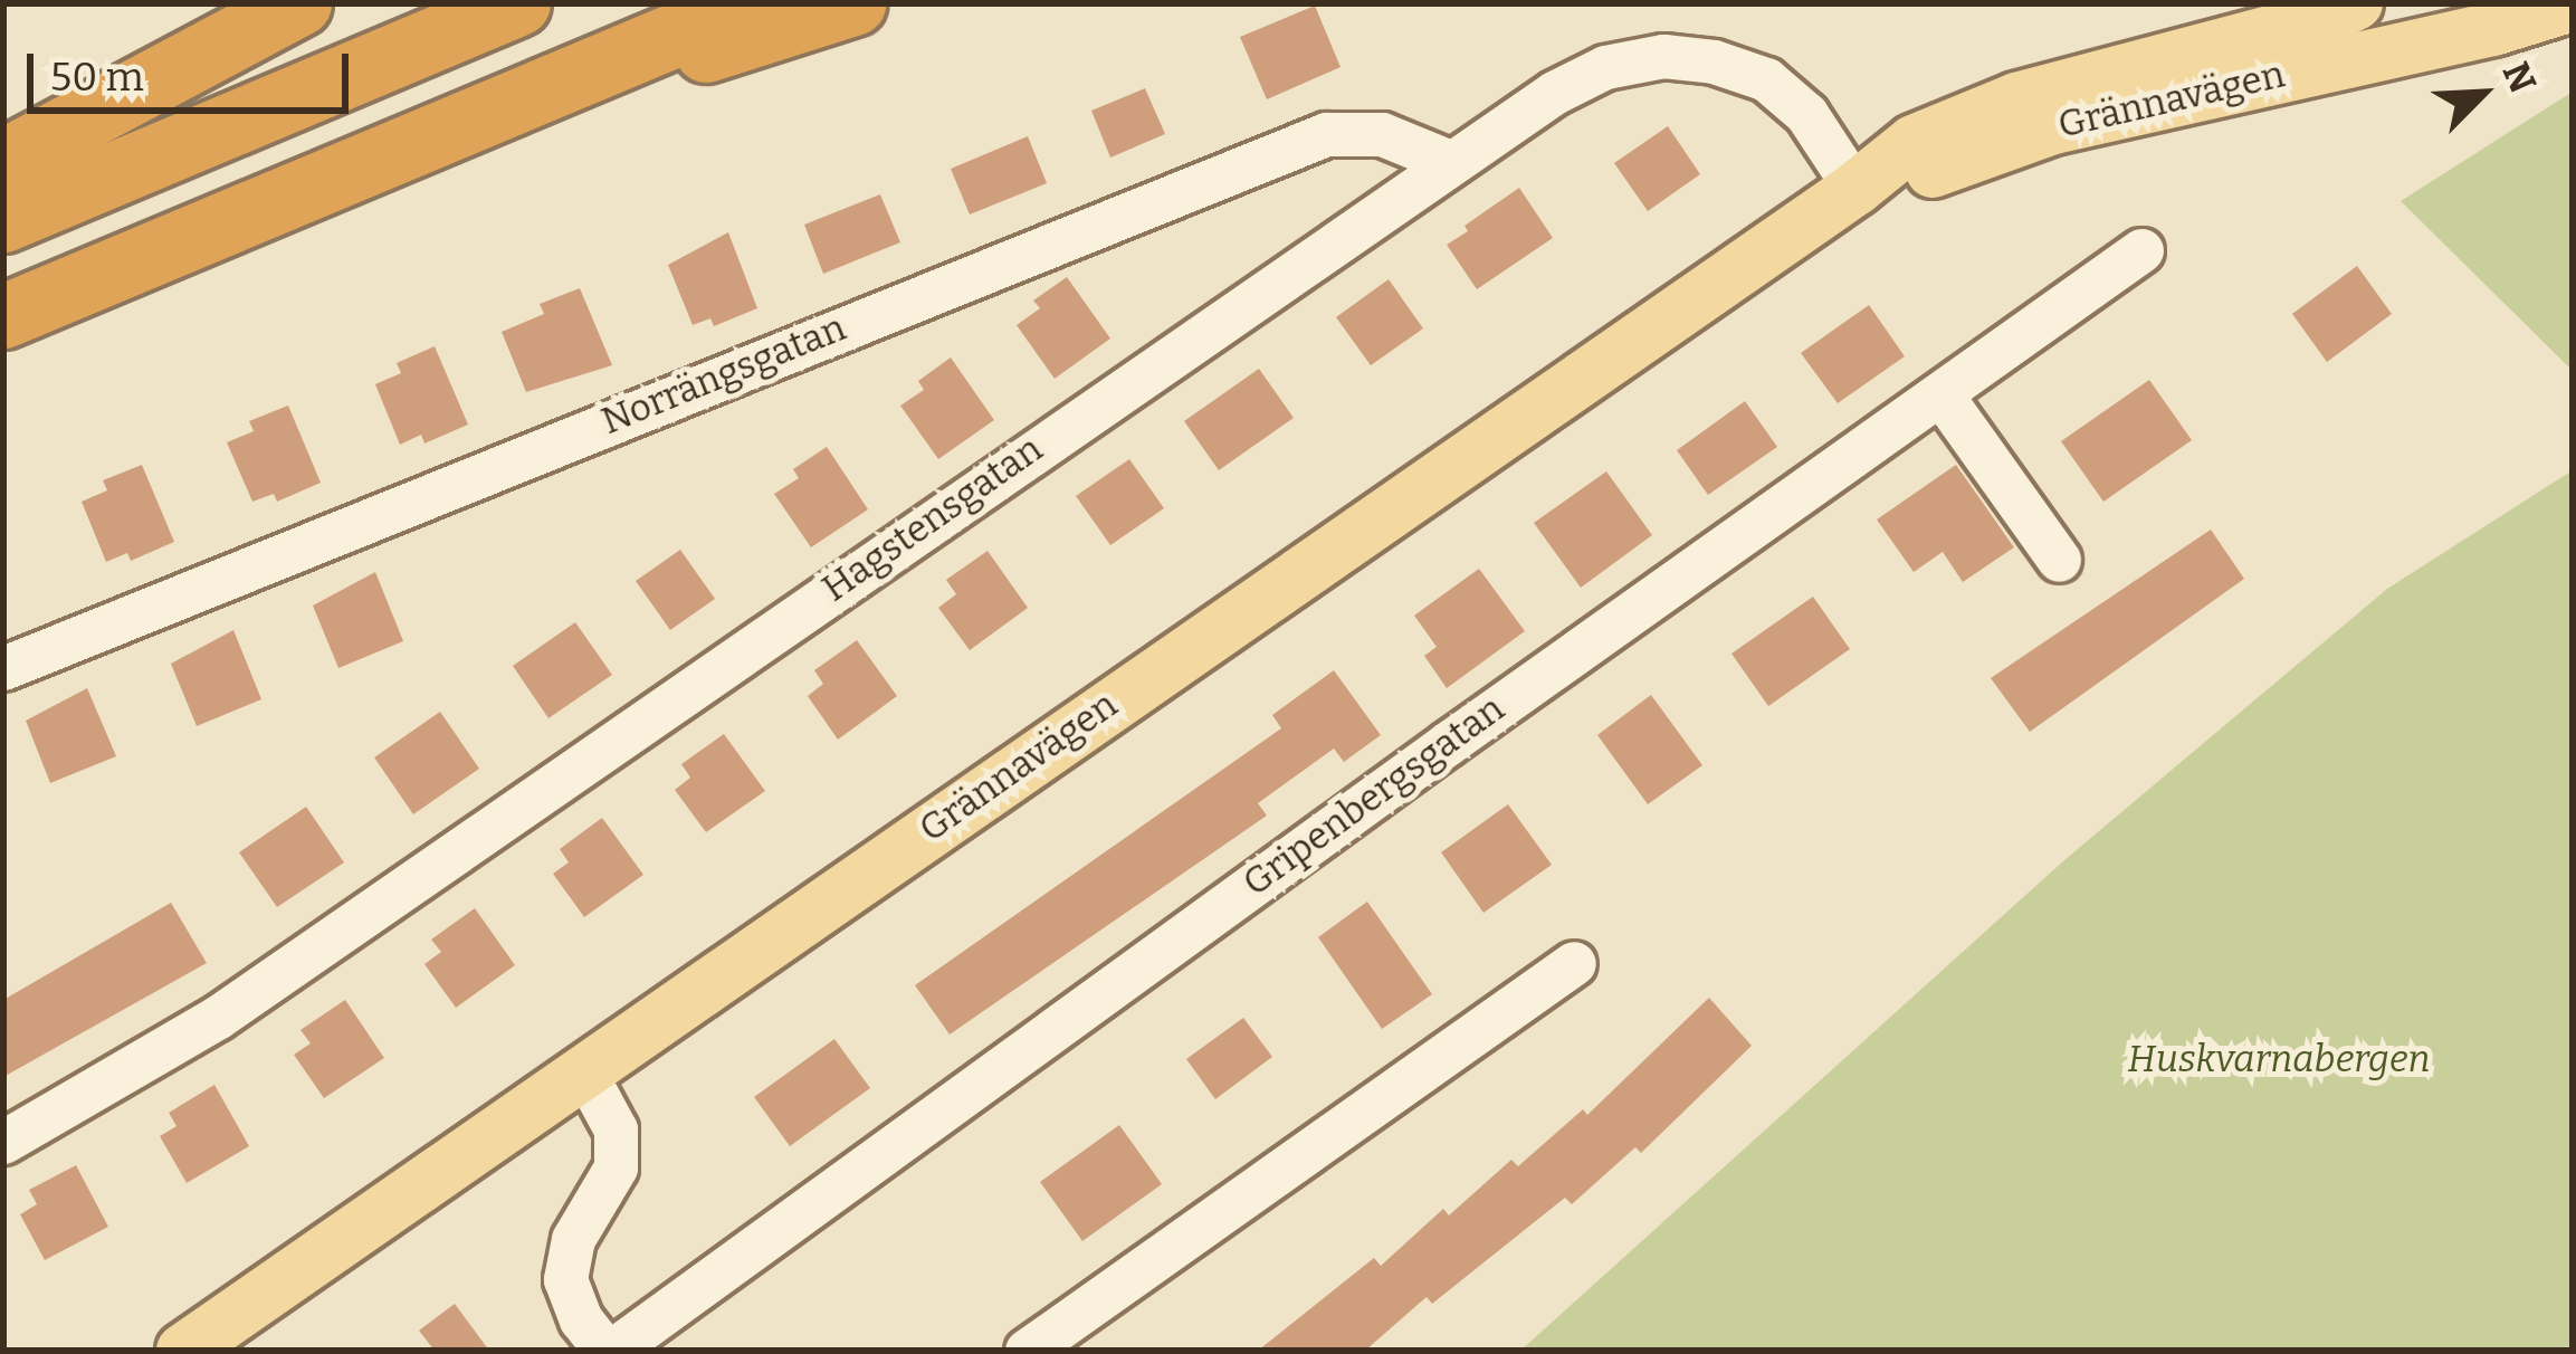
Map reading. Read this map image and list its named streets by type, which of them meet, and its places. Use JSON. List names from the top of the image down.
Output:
{
  "streets": {
    "main road": ["Grännavägen"],
    "street": ["Norrängsgatan", "Hagstensgatan", "Gripenbergsgatan"]
  },
  "crossings": [
    ["Grännavägen", "Hagstensgatan"],
    ["Grännavägen", "Gripenbergsgatan"],
    ["Norrängsgatan", "Hagstensgatan"]
  ],
  "parks": ["Huskvarnabergen"],
  "scale_bar": "50 m",
  "north": "top right"
}
